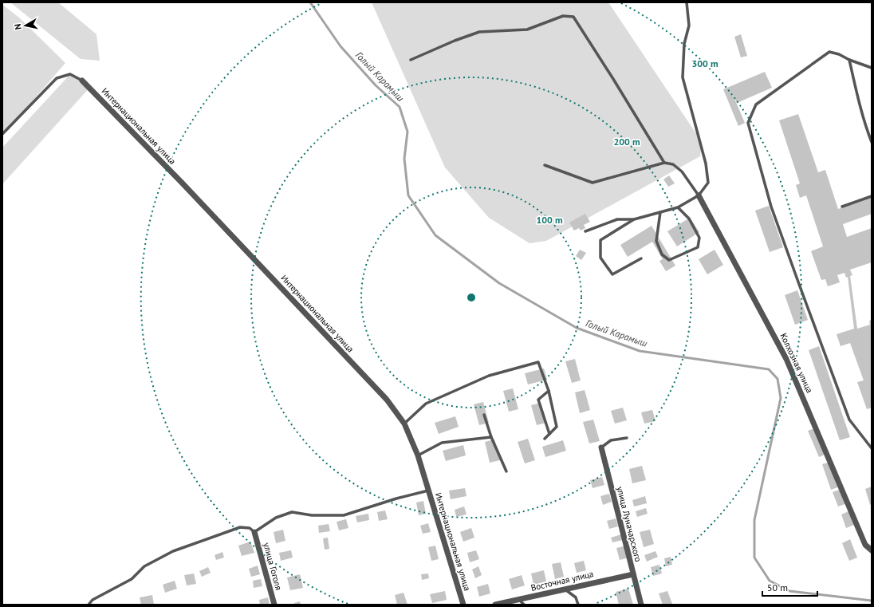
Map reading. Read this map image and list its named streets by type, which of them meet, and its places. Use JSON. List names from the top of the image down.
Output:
{
  "streets": {
    "street": [
      "Интернациональная улица",
      "Колхозная улица",
      "улица Луначарского",
      "улица Гоголя",
      "Восточная улица"
    ]
  },
  "crossings": [
    ["улица Луначарского", "Восточная улица"]
  ],
  "water": ["Голый Карамыш"],
  "scale_bar": "50 m",
  "north": "left",
  "rings": ["300 m", "200 m", "100 m"]
}
